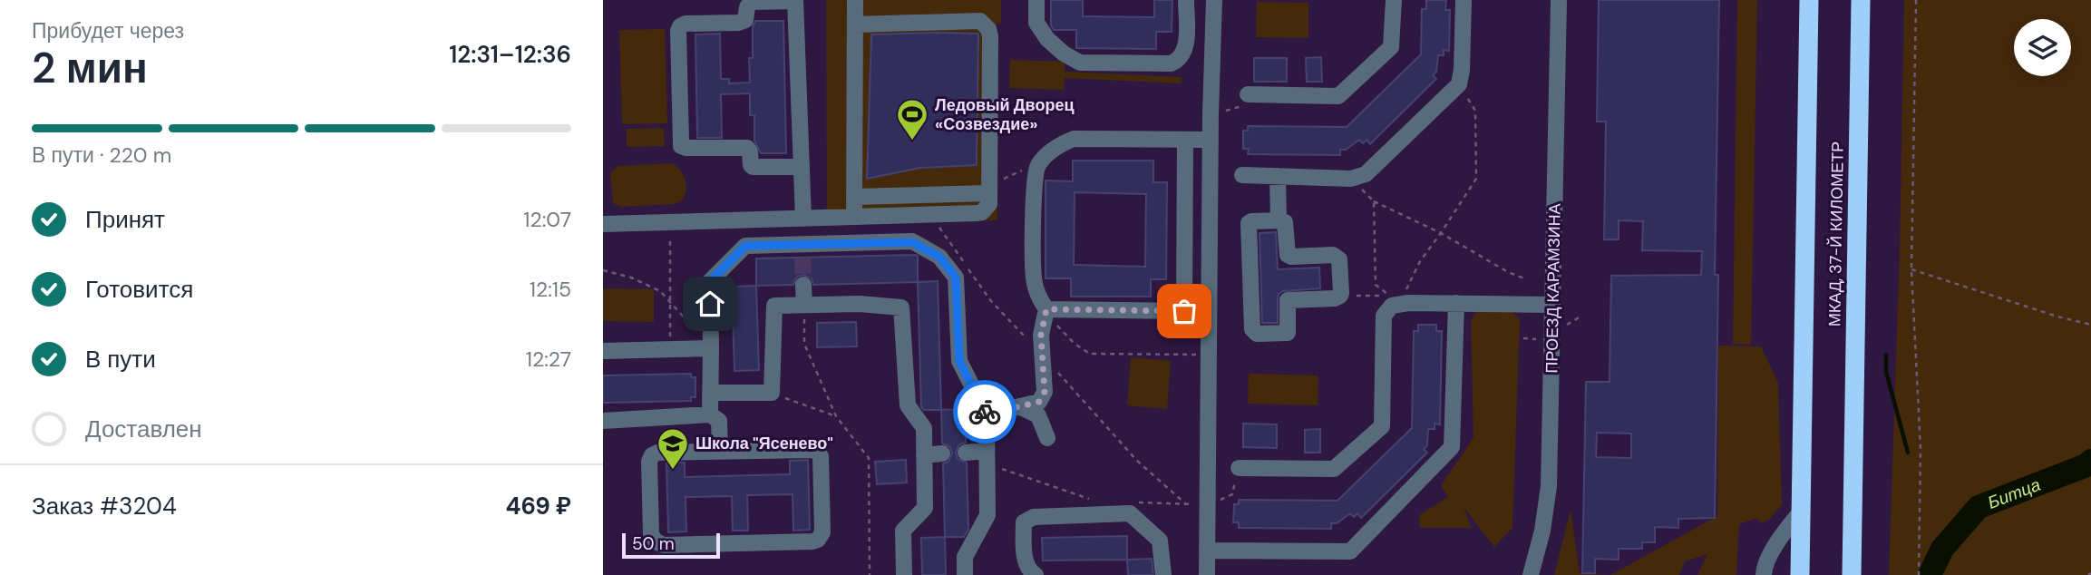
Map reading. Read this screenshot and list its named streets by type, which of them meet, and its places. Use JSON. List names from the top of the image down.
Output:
{
  "streets": {
    "highway": ["МКАД, 37-Й КИЛОМЕТР"],
    "street": ["ПРОЕЗД КАРАМЗИНА"]
  },
  "water": ["Битца"],
  "places": {
    "sports": ["Ледовый Дворец «Созвездие»"],
    "school or university": ["Школа \"Ясенево\""]
  },
  "scale_bar": "50 m",
  "page": {
    "heading": ["2 мин", "Прибудет через", "12:31–12:36"],
    "panel": ["Заказ #3204", "469 ₽"],
    "bar": "В пути · 220 m",
    "list": [
      ["Принят", "12:07"],
      ["Готовится", "12:15"],
      ["В пути", "12:27"],
      "Доставлен"
    ],
    "scale": "50 m"
  }
}
